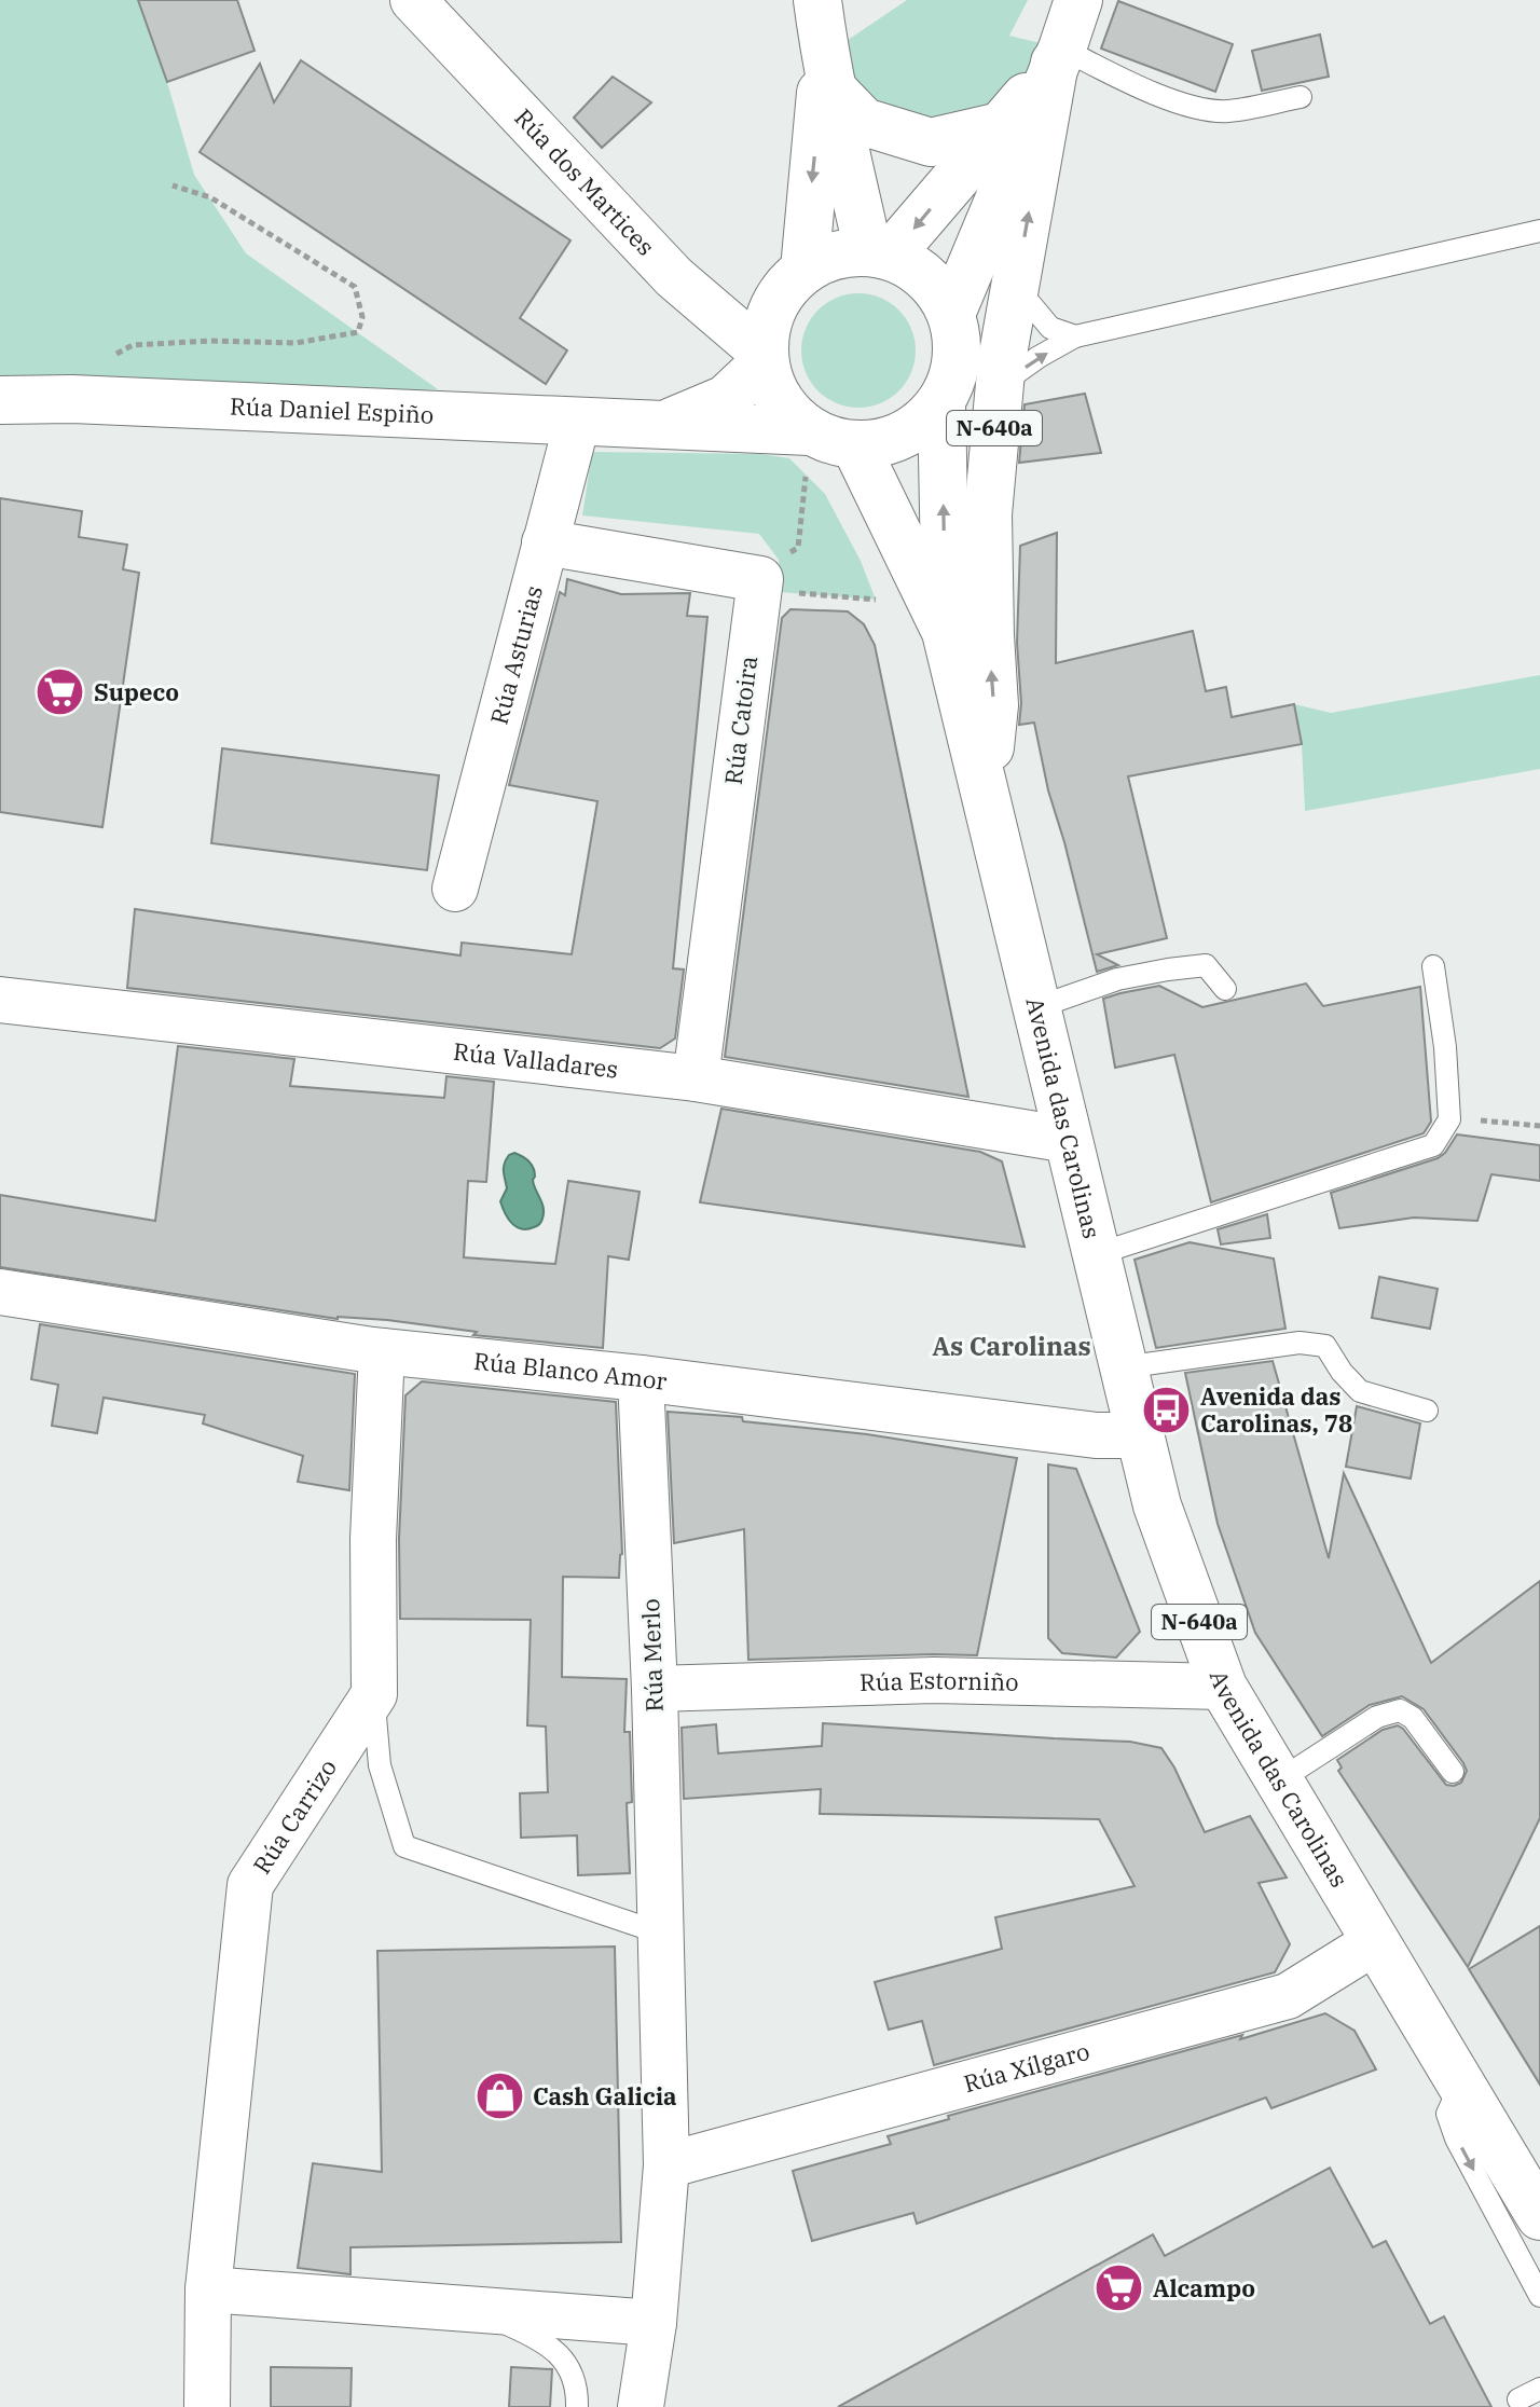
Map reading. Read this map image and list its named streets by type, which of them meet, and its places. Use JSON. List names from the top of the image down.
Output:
{
  "streets": {
    "main road": ["Rúa Daniel Espiño", "N-640a", "Avenida das Carolinas"],
    "street": [
      "Rúa dos Martices",
      "Rúa Asturias",
      "Rúa Catoira",
      "Rúa Valladares",
      "Rúa Blanco Amor",
      "Rúa Merlo",
      "Rúa Estorniño",
      "Rúa Carrizo",
      "Rúa Xílgaro"
    ]
  },
  "crossings": [
    ["Rúa dos Martices", "Rúa Daniel Espiño"],
    ["Rúa dos Martices", "N-640a"],
    ["Rúa Daniel Espiño", "N-640a"],
    ["Rúa Daniel Espiño", "Rúa Asturias"],
    ["N-640a", "Avenida das Carolinas"],
    ["Rúa Asturias", "Rúa Catoira"],
    ["Rúa Catoira", "Rúa Valladares"],
    ["Rúa Valladares", "Avenida das Carolinas"],
    ["Avenida das Carolinas", "Rúa Blanco Amor"],
    ["Avenida das Carolinas", "Rúa Estorniño"],
    ["Avenida das Carolinas", "Rúa Xílgaro"],
    ["Rúa Blanco Amor", "Rúa Merlo"],
    ["Rúa Merlo", "Rúa Estorniño"]
  ],
  "districts": ["As Carolinas"],
  "places": {
    "supermarket": ["Supeco", "Alcampo"],
    "bus stop": ["Avenida das Carolinas, 78"],
    "shop": ["Cash Galicia"]
  }
}
